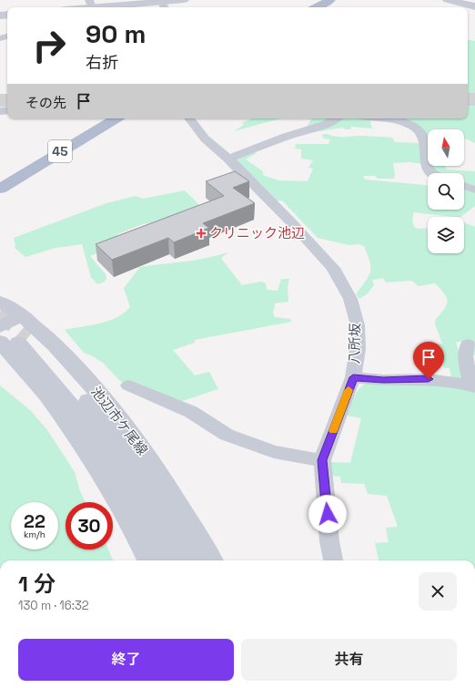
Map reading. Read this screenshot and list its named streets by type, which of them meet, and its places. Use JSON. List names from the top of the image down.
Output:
{
  "streets": {
    "main road": ["45"],
    "street": ["八所坂", "池辺市ケ尾線"]
  },
  "places": {
    "health": ["クリニック池辺"]
  },
  "north": "top",
  "page": {
    "turn": ["90 m", "右折"],
    "then": "その先",
    "speed": "22 km/h",
    "limit": "30",
    "heading": ["1 分", "130 m · 16:32"],
    "buttons": ["終了", "共有"]
  }
}
